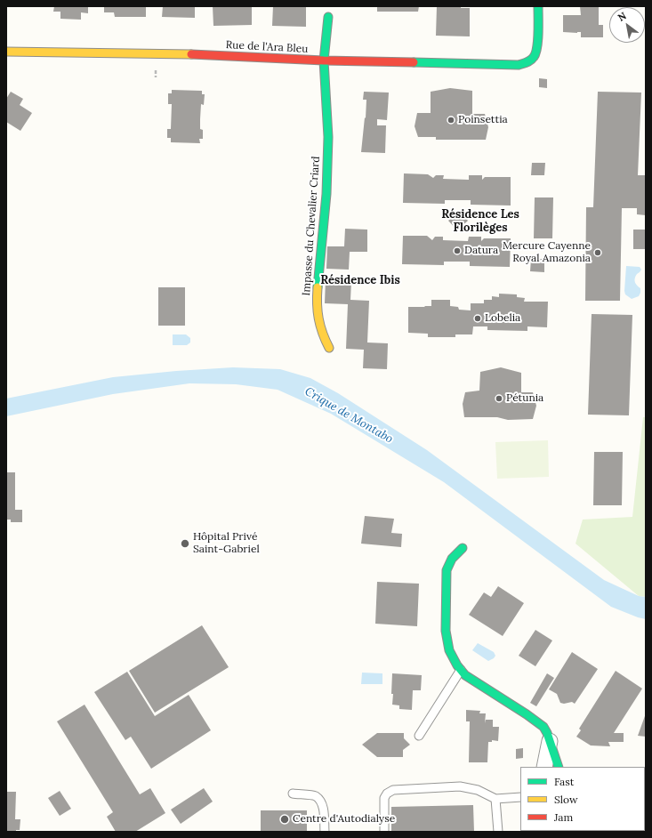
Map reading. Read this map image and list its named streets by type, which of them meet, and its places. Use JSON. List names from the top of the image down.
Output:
{
  "streets": {
    "street": ["Rue de l'Ara Bleu", "Impasse du Chevalier Criard"]
  },
  "crossings": [
    ["Rue de l'Ara Bleu", "Impasse du Chevalier Criard"]
  ],
  "districts": ["Résidence Les Florilèges", "Résidence Ibis"],
  "water": ["Crique de Montabo"],
  "places": [
    "Poinsettia",
    "Datura",
    "Mercure Cayenne Royal Amazonia",
    "Lobelia",
    "Pétunia",
    "Hôpital Privé Saint-Gabriel",
    "Centre d'Autodialyse"
  ],
  "legend": ["Fast", "Slow", "Jam"],
  "north": "top left"
}
